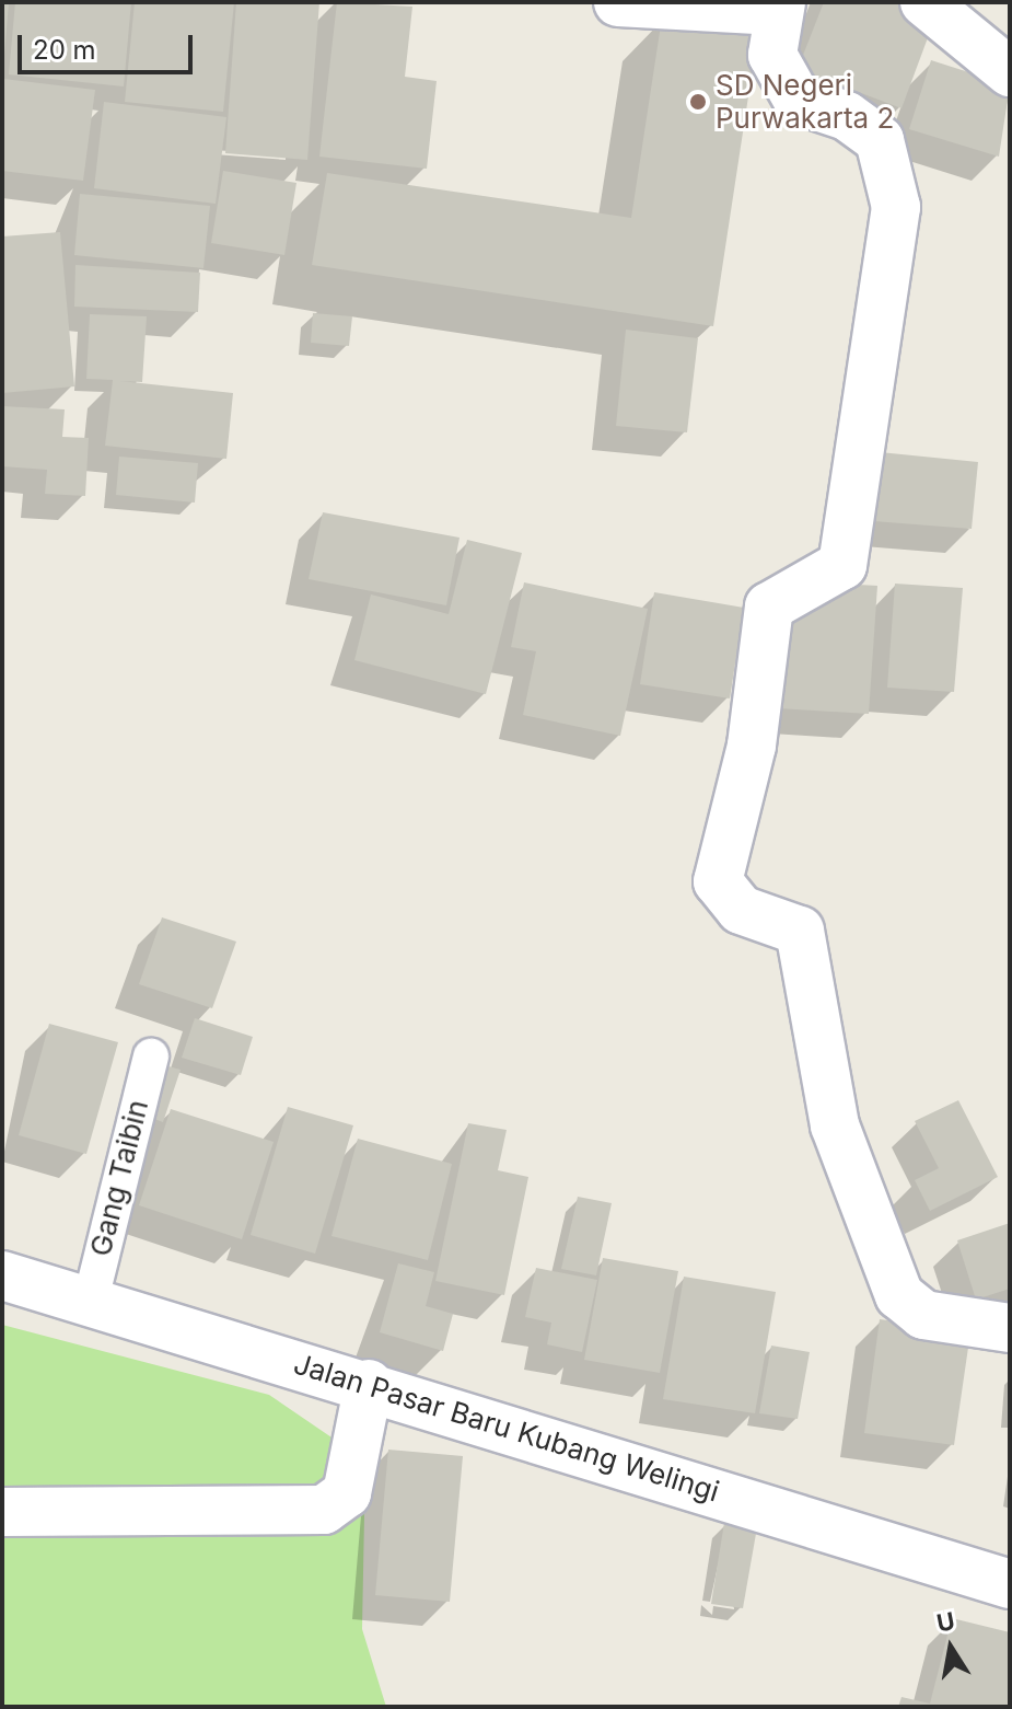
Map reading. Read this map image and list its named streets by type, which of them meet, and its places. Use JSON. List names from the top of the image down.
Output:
{
  "streets": {
    "street": ["Jalan Pasar Baru Kubang Welingi"],
    "lane": ["Gang Taibin"]
  },
  "crossings": [
    ["Gang Taibin", "Jalan Pasar Baru Kubang Welingi"]
  ],
  "places": ["SD Negeri Purwakarta 2"],
  "scale_bar": "20 m",
  "north": "top"
}
